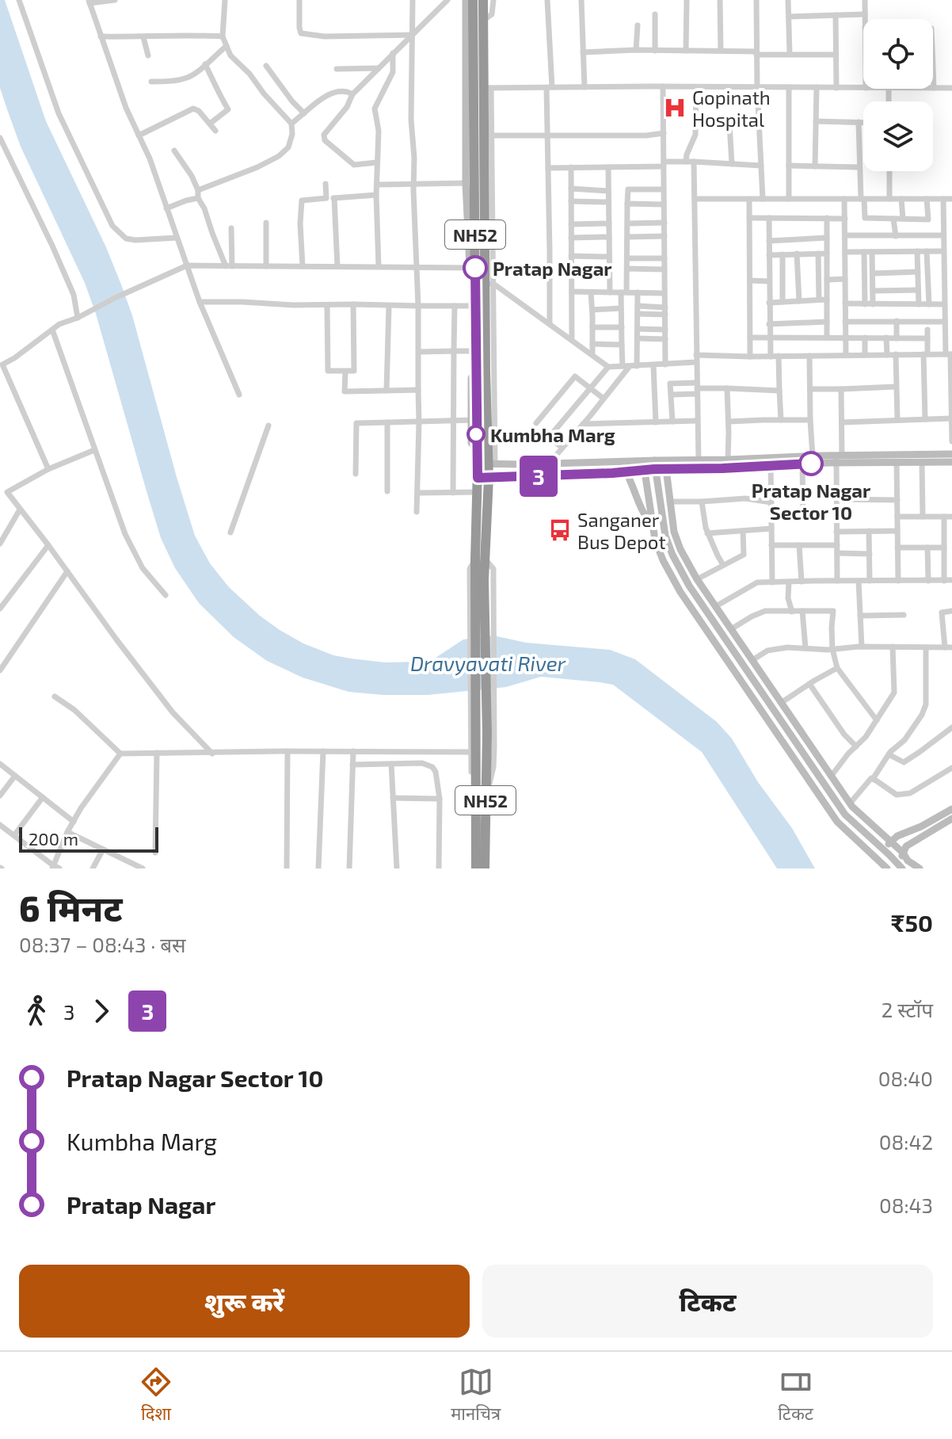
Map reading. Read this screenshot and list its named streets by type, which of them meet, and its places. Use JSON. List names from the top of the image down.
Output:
{
  "streets": {
    "highway": ["NH52"]
  },
  "water": ["Dravyavati River"],
  "places": {
    "hospital": ["Gopinath Hospital"],
    "other": ["Pratap Nagar", "Kumbha Marg", "Pratap Nagar Sector 10"],
    "bus stop": ["Sanganer Bus Depot"]
  },
  "lines": ["bus line 3"],
  "scale_bar": "200 m",
  "page": {
    "on_map": "3",
    "scale": "200 m",
    "heading": ["6 मिनट", "08:37 – 08:43 · बस", "₹50"],
    "legs": ["3", "3", "2 स्टॉप"],
    "list": [
      {
        "name": "Pratap Nagar Sector 10",
        "value": "08:40"
      },
      {
        "name": "Kumbha Marg",
        "value": "08:42"
      },
      {
        "name": "Pratap Nagar",
        "value": "08:43"
      }
    ],
    "buttons": ["शुरू करें", "टिकट"],
    "tabs": ["दिशा", "मानचित्र", "टिकट"]
  }
}
